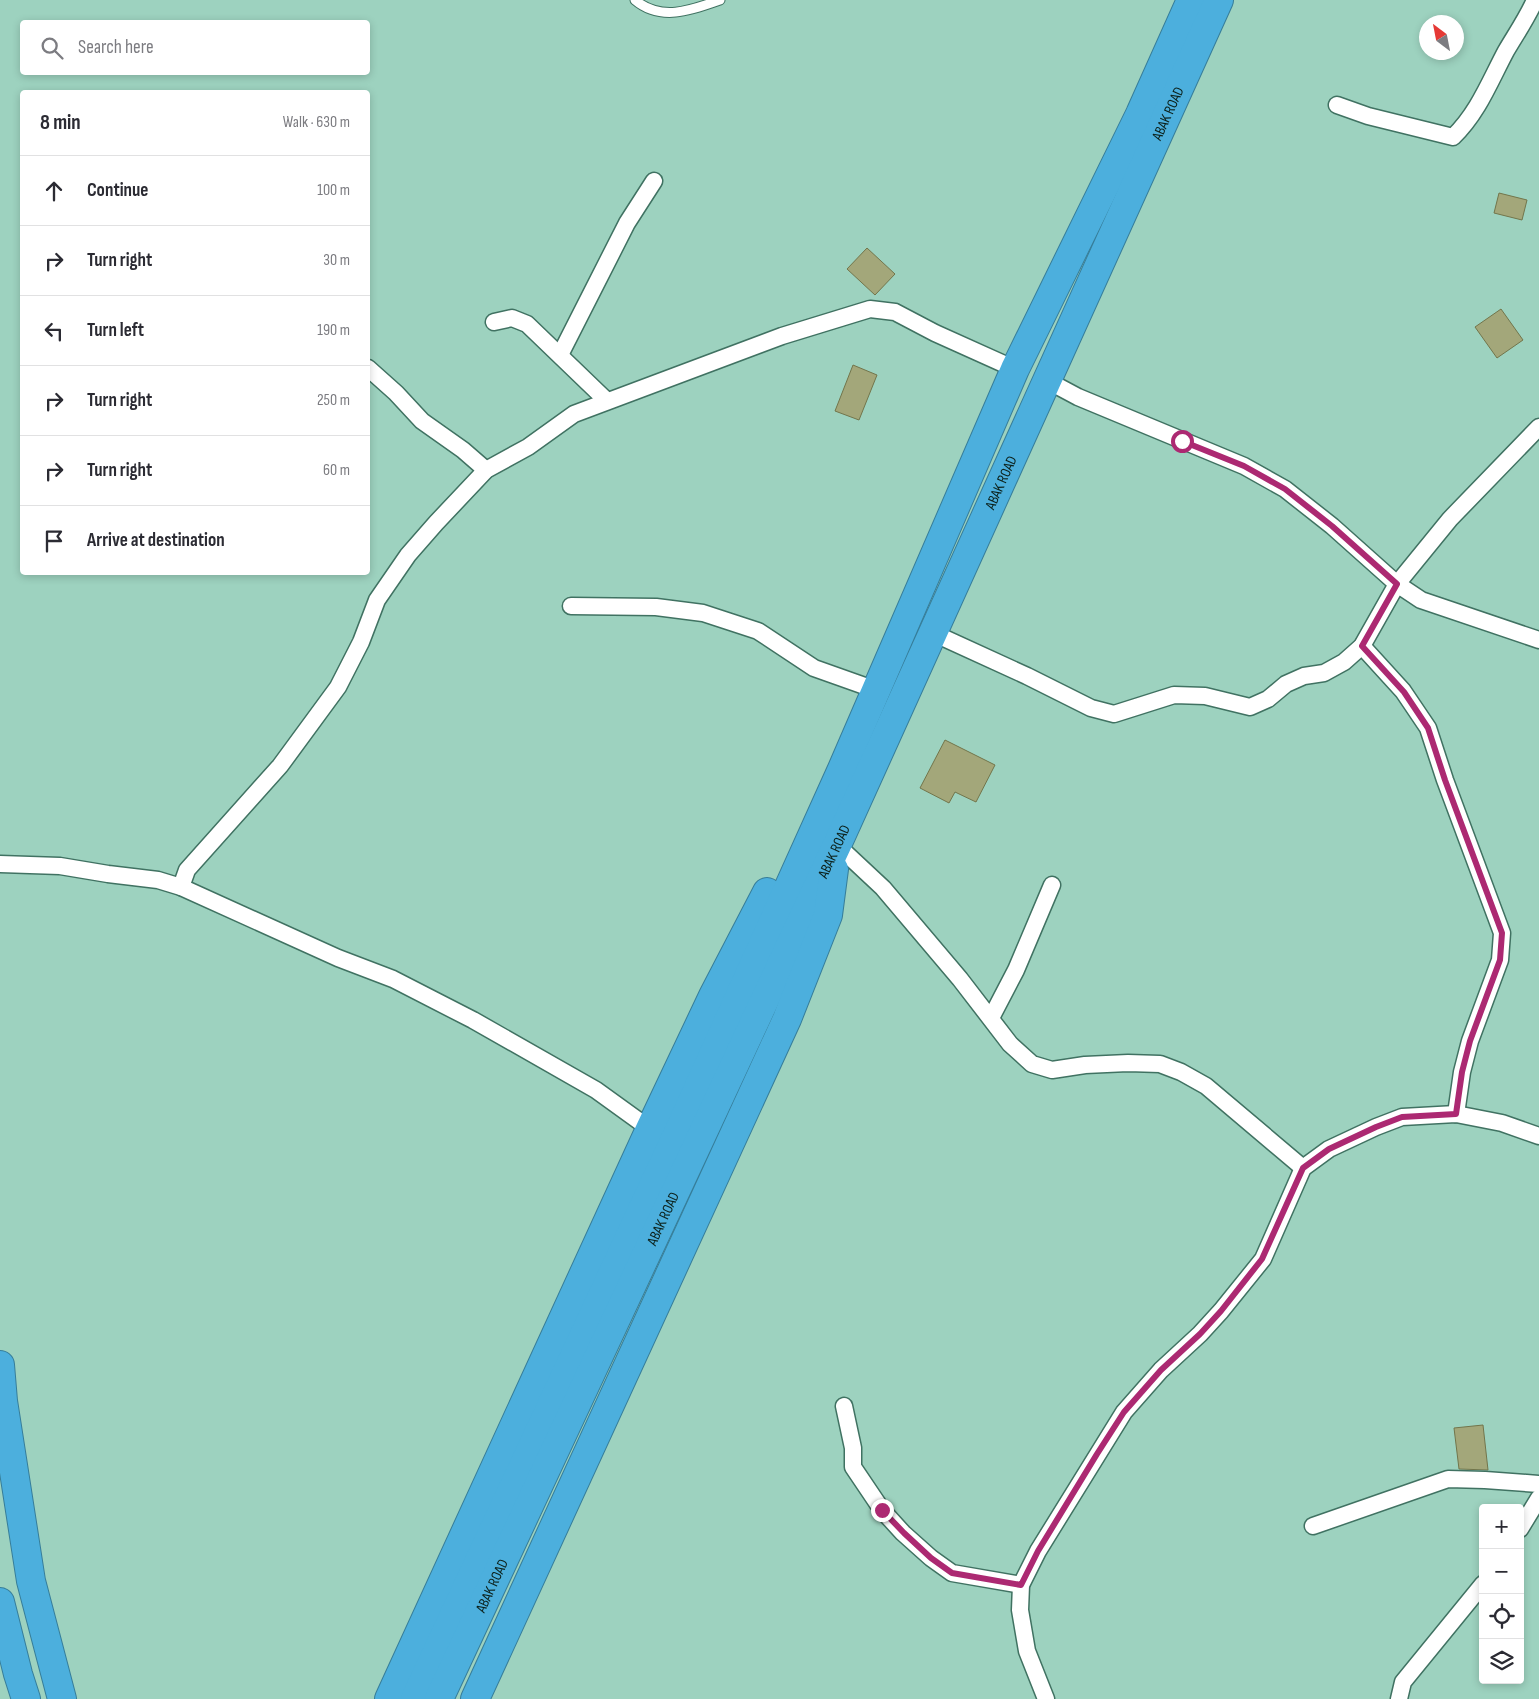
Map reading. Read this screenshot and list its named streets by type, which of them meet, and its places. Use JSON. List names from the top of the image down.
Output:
{
  "streets": {
    "highway": ["ABAK ROAD"]
  },
  "north": "top left",
  "page": {
    "search": "Search here",
    "heading": ["8 min", "Walk · 630 m"],
    "list": [
      ["Continue", "100 m"],
      ["Turn right", "30 m"],
      ["Turn left", "190 m"],
      ["Turn right", "250 m"],
      ["Turn right", "60 m"],
      "Arrive at destination"
    ],
    "map_buttons": ["+", "−"]
  }
}
